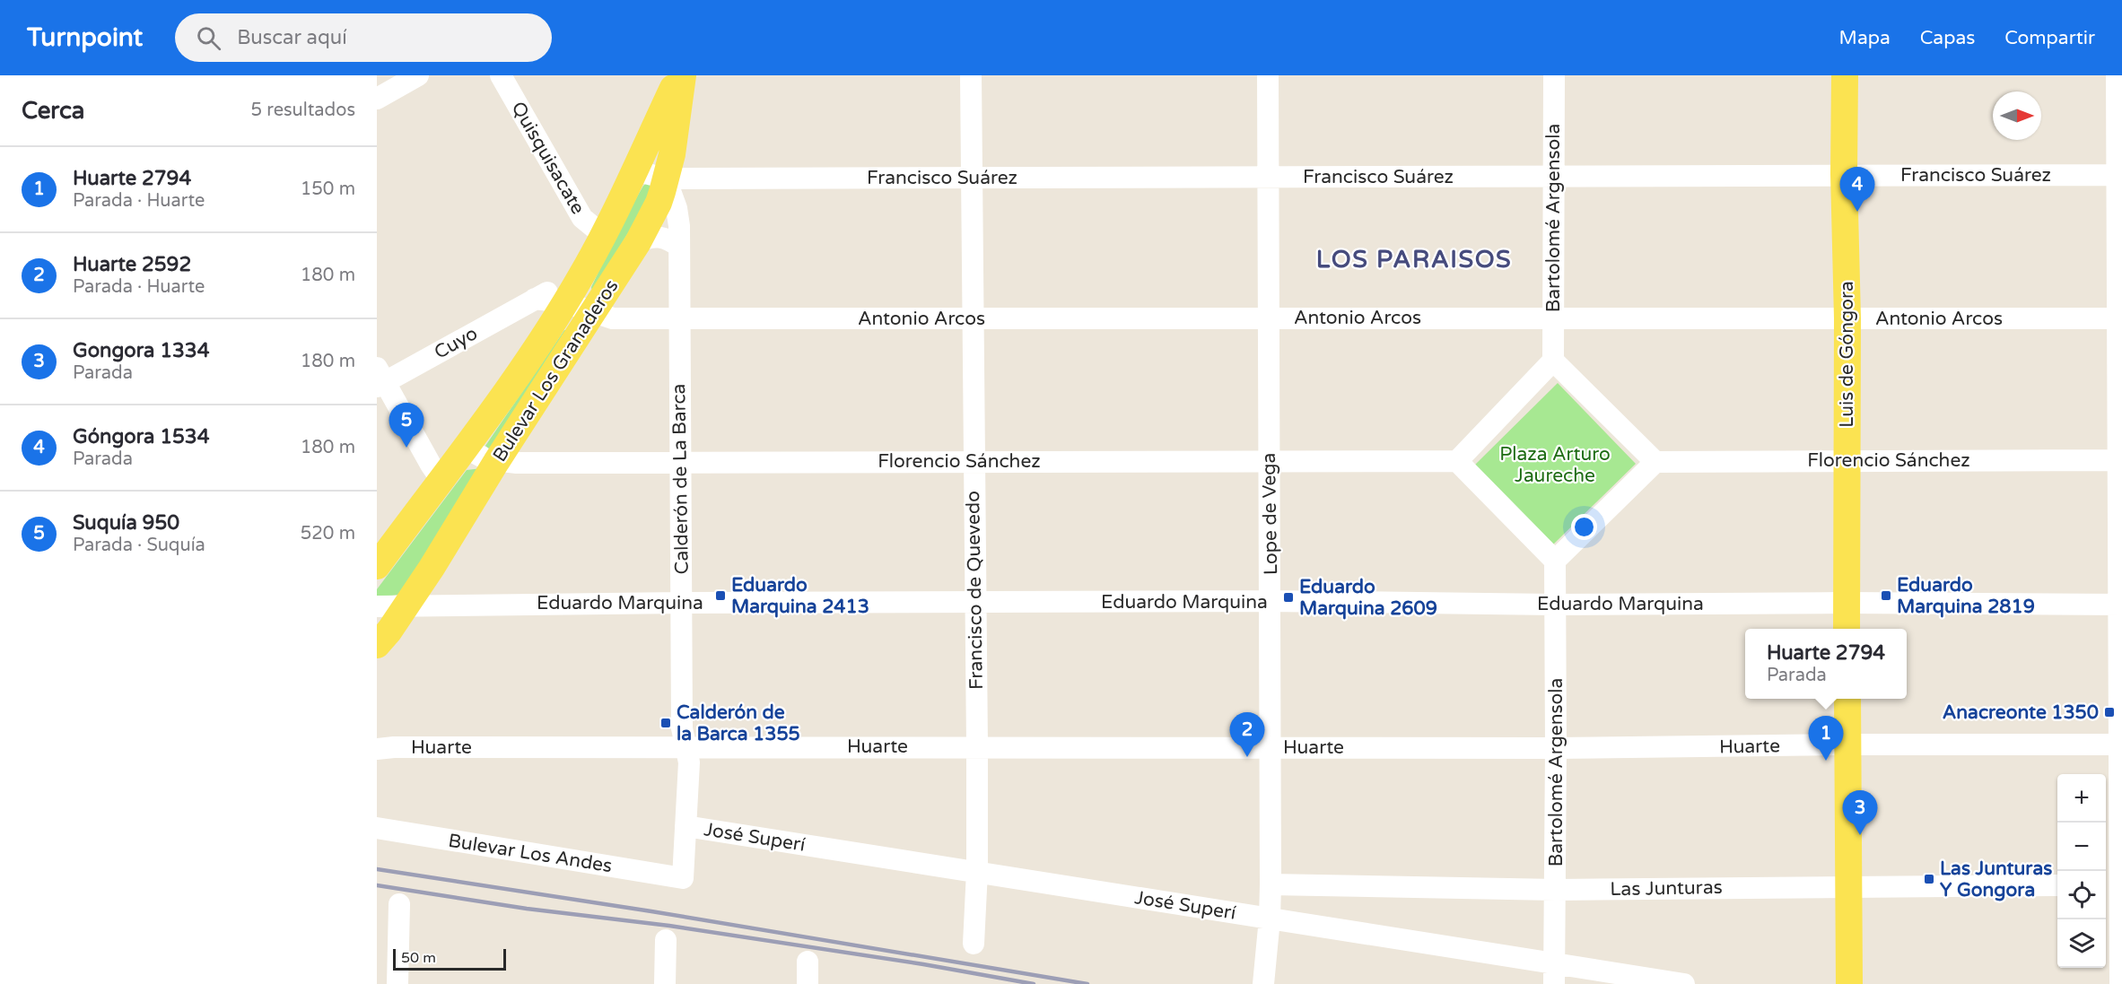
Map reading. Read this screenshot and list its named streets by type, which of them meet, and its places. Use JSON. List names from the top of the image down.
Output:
{
  "streets": {
    "main road": ["Luis de Góngora", "Bulevar Los Granaderos"],
    "street": [
      "Quisquisacate",
      "Francisco Suárez",
      "Bartolomé Argensola",
      "Antonio Arcos",
      "Cuyo",
      "Florencio Sánchez",
      "Calderón de La Barca",
      "Lope de Vega",
      "Francisco de Quevedo",
      "Eduardo Marquina",
      "Huarte",
      "José Superí",
      "Bulevar Los Andes",
      "Las Junturas"
    ]
  },
  "crossings": [
    ["Quisquisacate", "Bulevar Los Granaderos"],
    ["Francisco Suárez", "Bartolomé Argensola"],
    ["Francisco Suárez", "Luis de Góngora"],
    ["Francisco Suárez", "Bulevar Los Granaderos"],
    ["Francisco Suárez", "Calderón de La Barca"],
    ["Francisco Suárez", "Lope de Vega"],
    ["Francisco Suárez", "Francisco de Quevedo"],
    ["Bartolomé Argensola", "Antonio Arcos"],
    ["Bartolomé Argensola", "Eduardo Marquina"],
    ["Bartolomé Argensola", "Huarte"],
    ["Bartolomé Argensola", "José Superí"],
    ["Bartolomé Argensola", "Las Junturas"],
    ["Antonio Arcos", "Luis de Góngora"],
    ["Antonio Arcos", "Bulevar Los Granaderos"],
    ["Antonio Arcos", "Calderón de La Barca"],
    ["Antonio Arcos", "Lope de Vega"],
    ["Antonio Arcos", "Francisco de Quevedo"],
    ["Cuyo", "Bulevar Los Granaderos"],
    ["Luis de Góngora", "Florencio Sánchez"],
    ["Luis de Góngora", "Eduardo Marquina"],
    ["Bulevar Los Granaderos", "Florencio Sánchez"],
    ["Bulevar Los Granaderos", "Calderón de La Barca"],
    ["Bulevar Los Granaderos", "Eduardo Marquina"],
    ["Florencio Sánchez", "Calderón de La Barca"],
    ["Florencio Sánchez", "Lope de Vega"],
    ["Florencio Sánchez", "Francisco de Quevedo"],
    ["Calderón de La Barca", "Eduardo Marquina"],
    ["Calderón de La Barca", "Huarte"],
    ["Calderón de La Barca", "José Superí"],
    ["Calderón de La Barca", "Bulevar Los Andes"],
    ["Lope de Vega", "Eduardo Marquina"],
    ["Lope de Vega", "Huarte"],
    ["Lope de Vega", "José Superí"],
    ["Lope de Vega", "Las Junturas"],
    ["Francisco de Quevedo", "Eduardo Marquina"],
    ["Francisco de Quevedo", "Huarte"],
    ["Francisco de Quevedo", "José Superí"]
  ],
  "districts": ["LOS PARAISOS"],
  "parks": ["Plaza Arturo Jaureche"],
  "places": {
    "transit": [
      "Eduardo Marquina 2413",
      "Eduardo Marquina 2819",
      "Eduardo Marquina 2609",
      "Anacreonte 1350",
      "Calderón de la Barca 1355",
      "Las Junturas Y Gongora"
    ]
  },
  "scale_bar": "50 m",
  "north": "right",
  "page": {
    "header": "Turnpoint",
    "search": "Buscar aquí",
    "nav": ["Mapa", "Capas", "Compartir"],
    "heading": ["Cerca", "5 resultados"],
    "list": [
      {
        "mark": "1",
        "name": "Huarte 2794",
        "note": "Parada · Huarte",
        "value": "150 m"
      },
      {
        "mark": "2",
        "name": "Huarte 2592",
        "note": "Parada · Huarte",
        "value": "180 m"
      },
      {
        "mark": "3",
        "name": "Gongora 1334",
        "note": "Parada",
        "value": "180 m"
      },
      {
        "mark": "4",
        "name": "Góngora 1534",
        "note": "Parada",
        "value": "180 m"
      },
      {
        "mark": "5",
        "name": "Suquía 950",
        "note": "Parada · Suquía",
        "value": "520 m"
      }
    ],
    "pins": [
      "4",
      "5",
      "2",
      "1",
      "3"
    ],
    "popup": ["Huarte 2794", "Parada"],
    "map_buttons": ["+", "−"],
    "scale": "50 m"
  }
}
